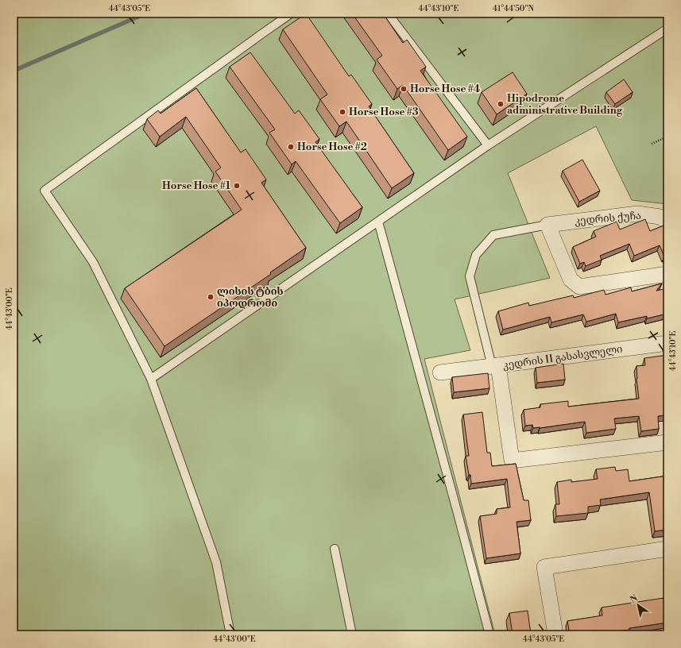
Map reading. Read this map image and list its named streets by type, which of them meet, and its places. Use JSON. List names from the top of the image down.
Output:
{
  "streets": {
    "street": ["კედრის ქუჩა", "კედრის II გასასვლელი"]
  },
  "places": [
    "Horse Hose #4",
    "Hipodrome administrative Building",
    "Horse Hose #3",
    "Horse Hose #2",
    "Horse Hose #1",
    "ლისის ტბის იპოდრომი"
  ],
  "north": "top left",
  "coordinates": [
    "44°43'05\"E",
    "44°43'10\"E",
    "41°44'50\"N",
    "44°43'00\"E"
  ]
}
